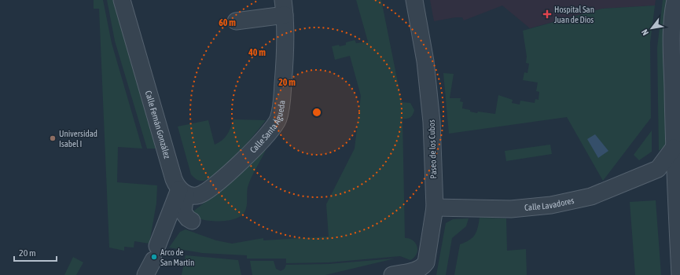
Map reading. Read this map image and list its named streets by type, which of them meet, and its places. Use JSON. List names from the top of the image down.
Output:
{
  "streets": {
    "street": [
      "Calle Fernán González",
      "Calle Santa Águeda",
      "Paseo de los Cubos",
      "Calle Lavadores"
    ]
  },
  "crossings": [
    ["Calle Fernán González", "Calle Santa Águeda"],
    ["Paseo de los Cubos", "Calle Lavadores"]
  ],
  "places": {
    "health": ["Hospital San Juan de Dios"],
    "other": ["Universidad Isabel I", "Arco de San Martín"]
  },
  "scale_bar": "20 m",
  "north": "bottom left",
  "rings": ["60 m", "40 m", "20 m"]
}
